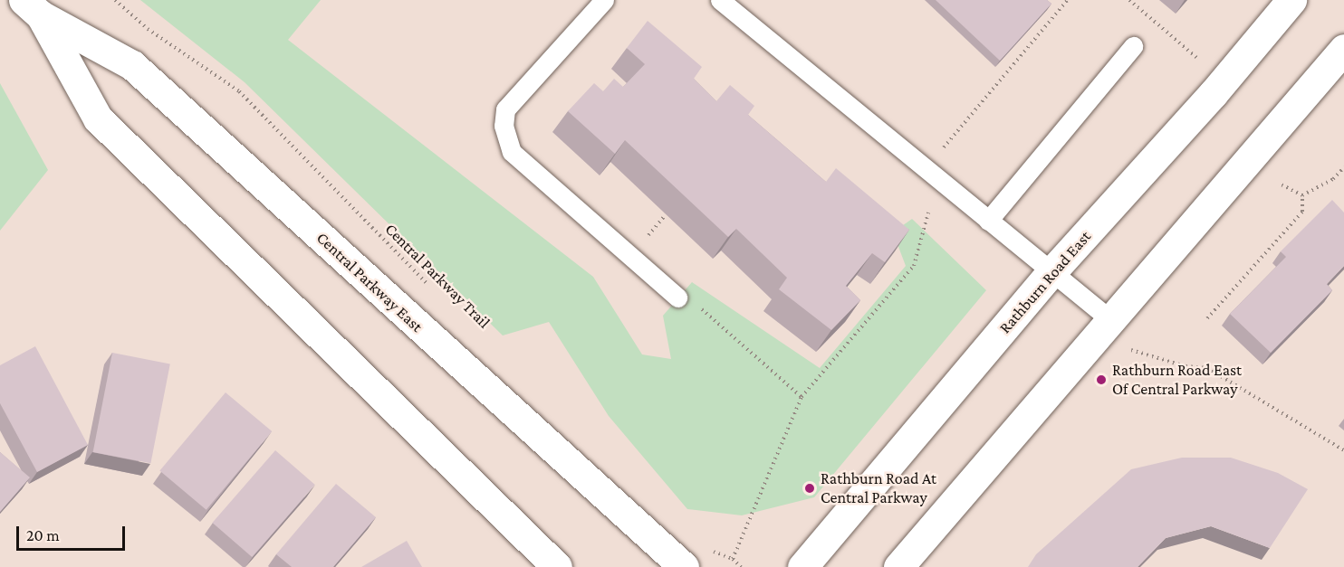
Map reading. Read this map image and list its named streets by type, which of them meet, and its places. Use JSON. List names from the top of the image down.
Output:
{
  "streets": {
    "street": ["Central Parkway East", "Rathburn Road East"],
    "path": ["Central Parkway Trail"]
  },
  "places": ["Rathburn Road East Of Central Parkway", "Rathburn Road At Central Parkway"],
  "scale_bar": "20 m"
}
